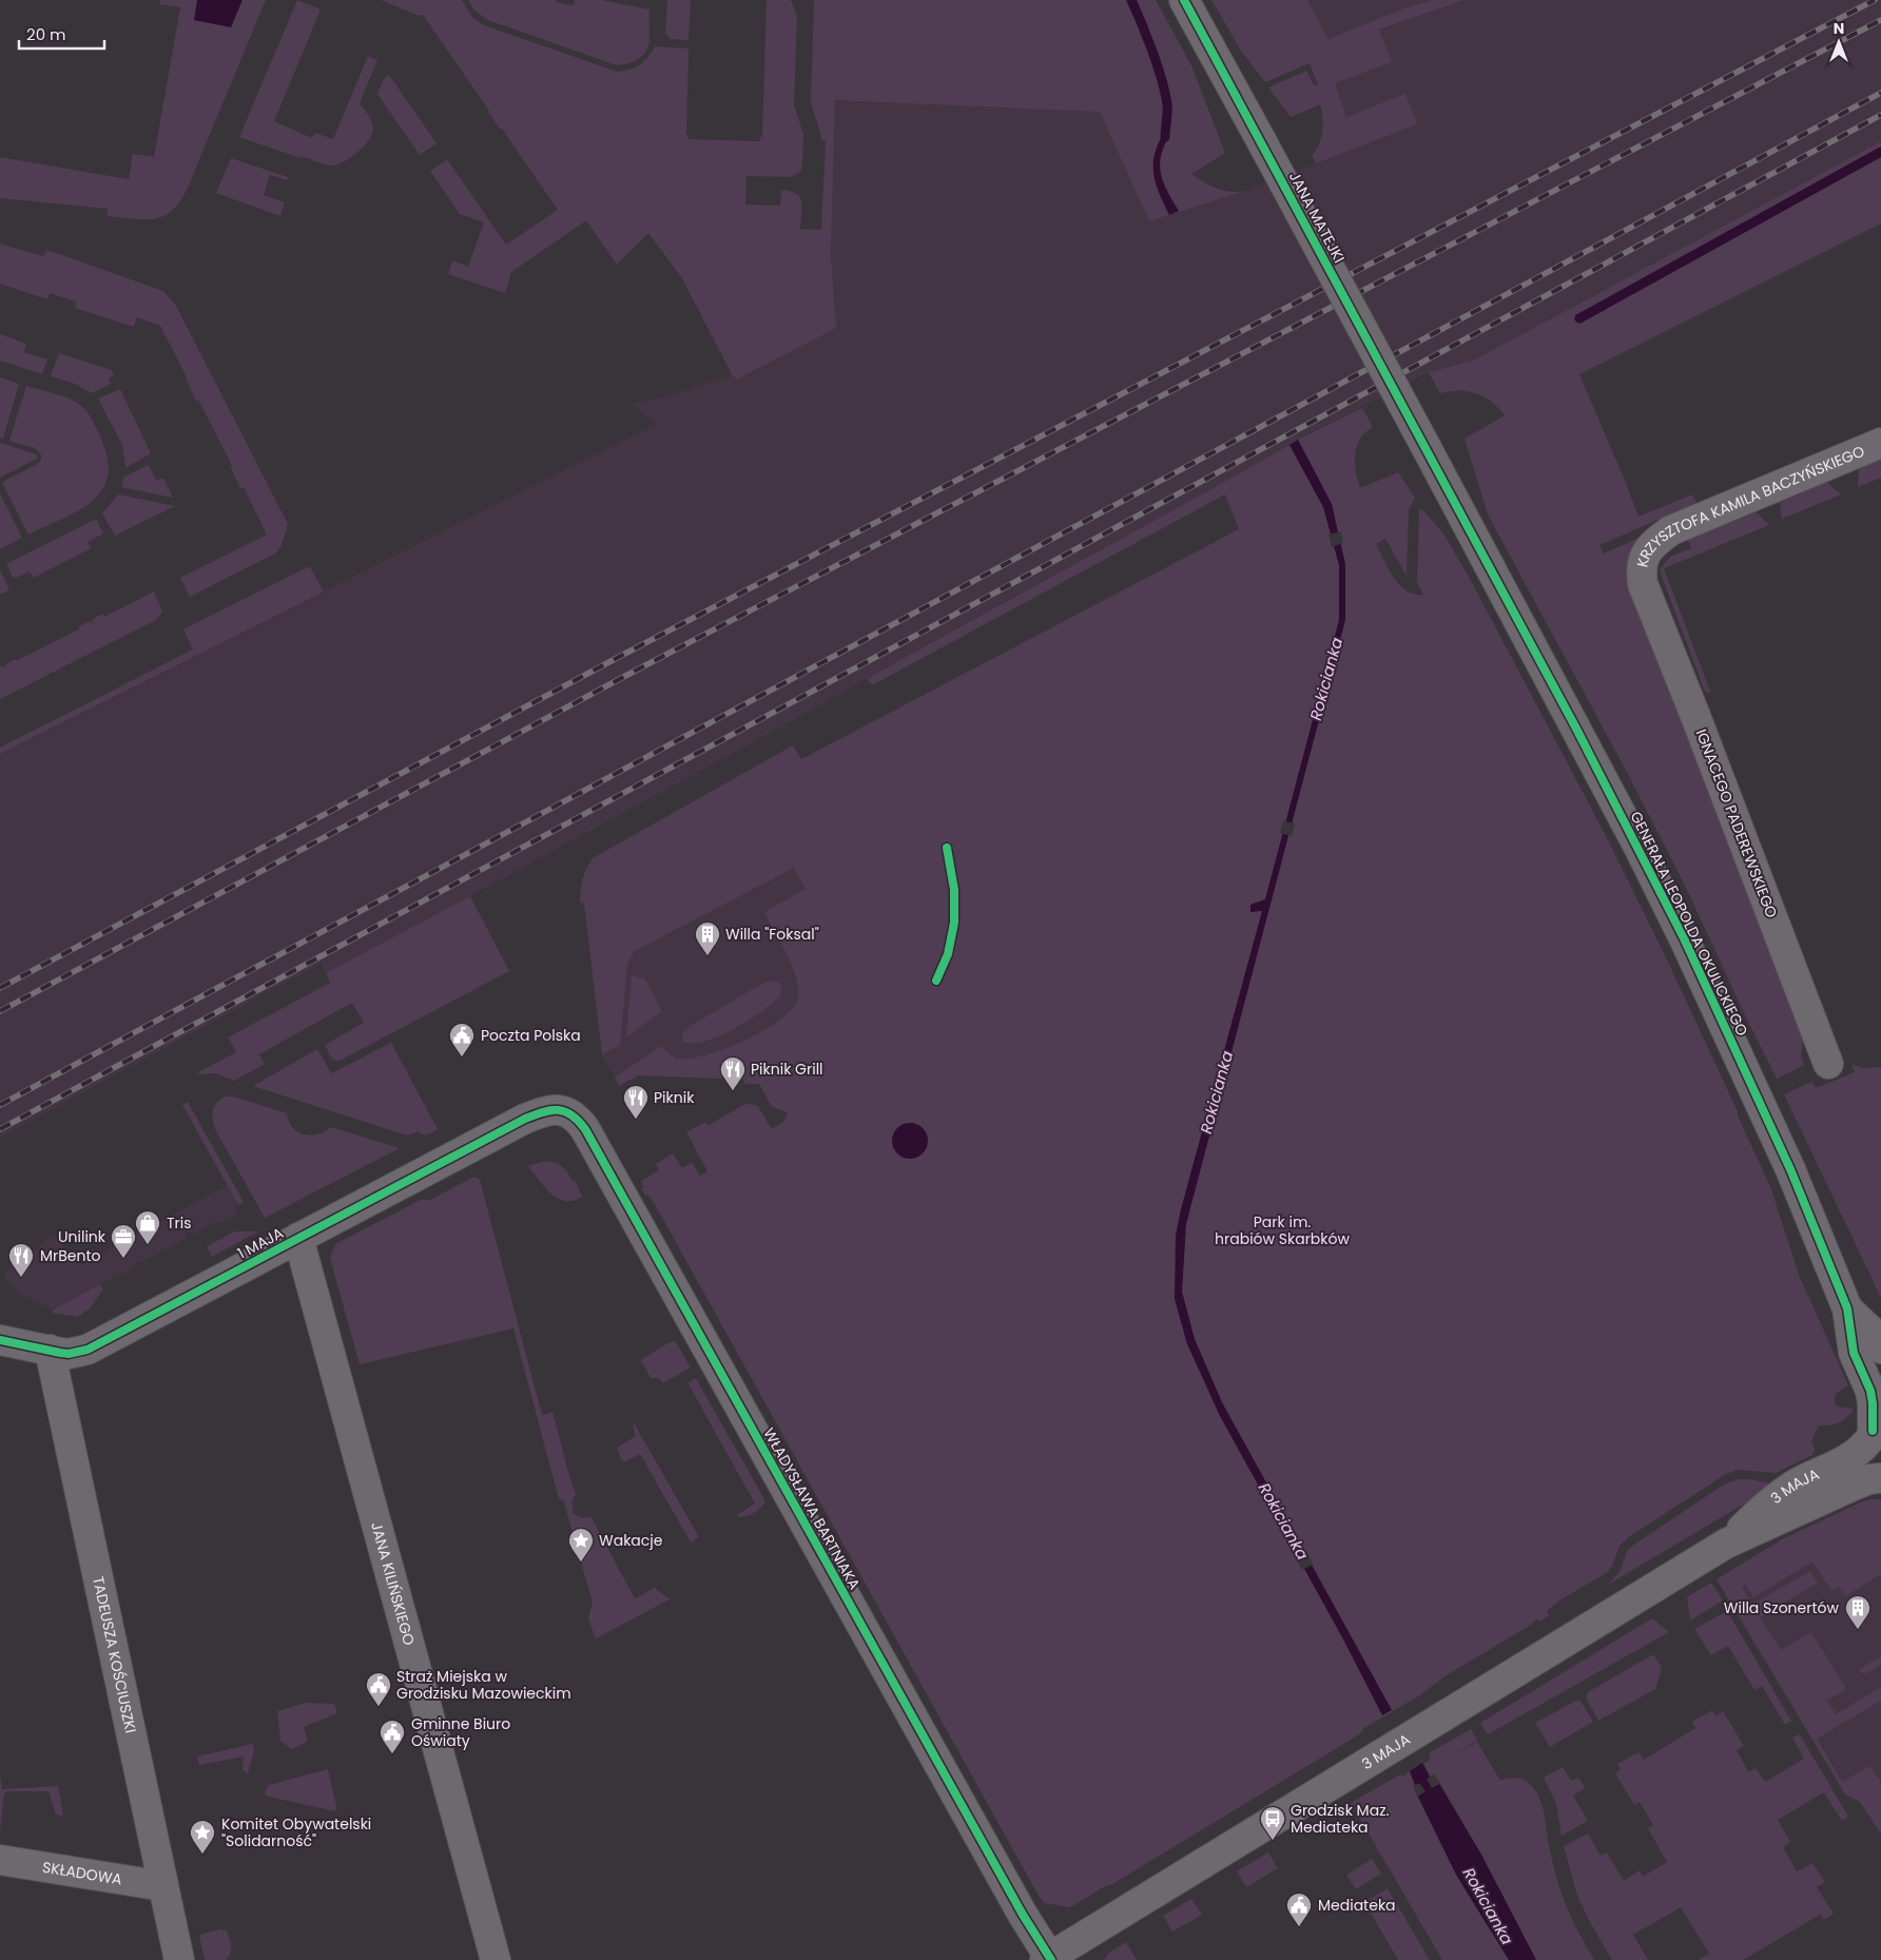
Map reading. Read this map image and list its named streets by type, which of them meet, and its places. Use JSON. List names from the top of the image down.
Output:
{
  "streets": {
    "street": [
      "JANA MATEJKI",
      "KRZYSZTOFA KAMILA BACZYŃSKIEGO",
      "IGNACEGO PADEREWSKIEGO",
      "GENERAŁA LEOPOLDA OKULICKIEGO",
      "1 MAJA",
      "3 MAJA",
      "WŁADYSŁAWA BARTNIAKA",
      "JANA KILIŃSKIEGO",
      "TADEUSZA KOŚCIUSZKI",
      "SKŁADOWA"
    ]
  },
  "crossings": [
    ["JANA MATEJKI", "GENERAŁA LEOPOLDA OKULICKIEGO"],
    ["KRZYSZTOFA KAMILA BACZYŃSKIEGO", "IGNACEGO PADEREWSKIEGO"],
    ["GENERAŁA LEOPOLDA OKULICKIEGO", "3 MAJA"],
    ["1 MAJA", "WŁADYSŁAWA BARTNIAKA"],
    ["1 MAJA", "JANA KILIŃSKIEGO"],
    ["1 MAJA", "TADEUSZA KOŚCIUSZKI"],
    ["3 MAJA", "WŁADYSŁAWA BARTNIAKA"],
    ["TADEUSZA KOŚCIUSZKI", "SKŁADOWA"]
  ],
  "water": ["Rokicianka"],
  "parks": ["Park im. hrabiów Skarbków"],
  "places": {
    "building": ["Willa \"Foksal\"", "Willa Szonertów"],
    "public building": [
      "Poczta Polska",
      "Straż Miejska w Grodzisku Mazowieckim",
      "Gminne Biuro Oświaty",
      "Mediateka"
    ],
    "restaurant": ["Piknik Grill", "Piknik", "MrBento"],
    "shop": ["Tris"],
    "office": ["Unilink"],
    "place": ["Wakacje", "Komitet Obywatelski \"Solidarność\""],
    "bus stop": ["Grodzisk Maz. Mediateka"]
  },
  "scale_bar": "20 m",
  "north": "top"
}
